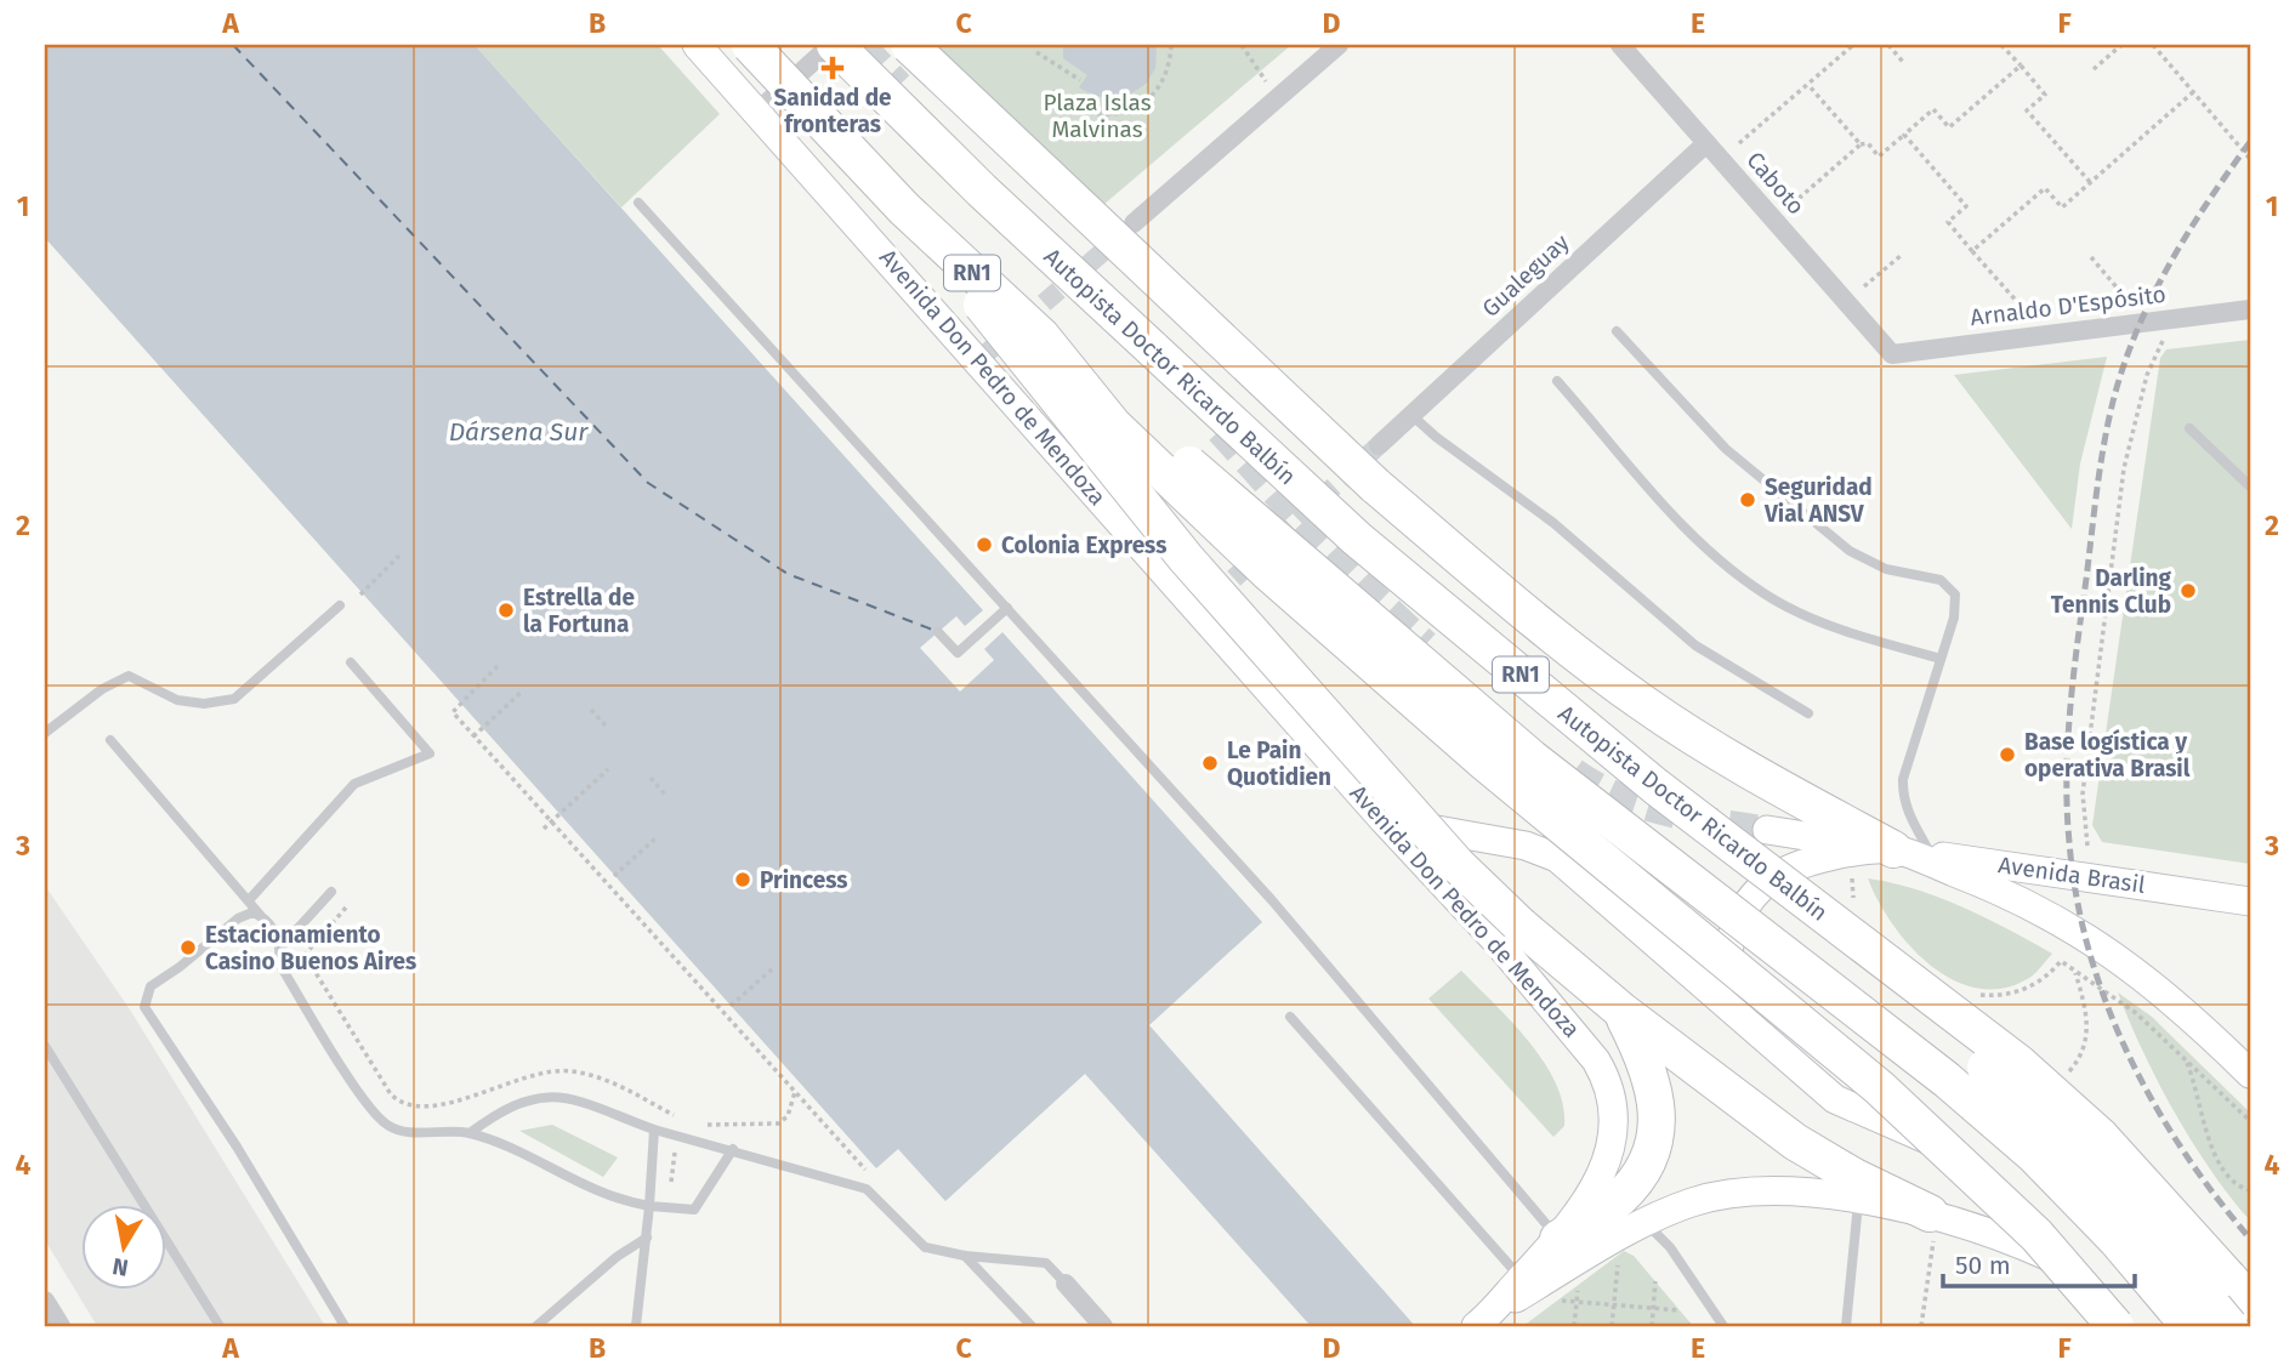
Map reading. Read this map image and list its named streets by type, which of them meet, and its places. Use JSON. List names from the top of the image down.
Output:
{
  "streets": {
    "highway": ["RN1", "Autopista Doctor Ricardo Balbín"],
    "main road": ["Avenida Don Pedro de Mendoza", "Avenida Brasil"],
    "street": ["Caboto", "Gualeguay", "Arnaldo D'Espósito"]
  },
  "crossings": [
    ["Caboto", "Gualeguay"],
    ["Caboto", "Arnaldo D'Espósito"]
  ],
  "water": ["Dársena Sur"],
  "parks": ["Plaza Islas Malvinas"],
  "places": {
    "health": ["Sanidad de fronteras"],
    "other": [
      "Seguridad Vial ANSV",
      "Colonia Express",
      "Darling Tennis Club",
      "Estrella de la Fortuna",
      "Base logística y operativa Brasil",
      "Le Pain Quotidien",
      "Princess",
      "Estacionamiento Casino Buenos Aires"
    ]
  },
  "scale_bar": "50 m",
  "north": "bottom",
  "grid": {
    "columns": [
      "A",
      "B",
      "C",
      "D",
      "E",
      "F"
    ],
    "rows": [
      "1",
      "2",
      "3",
      "4"
    ]
  }
}
